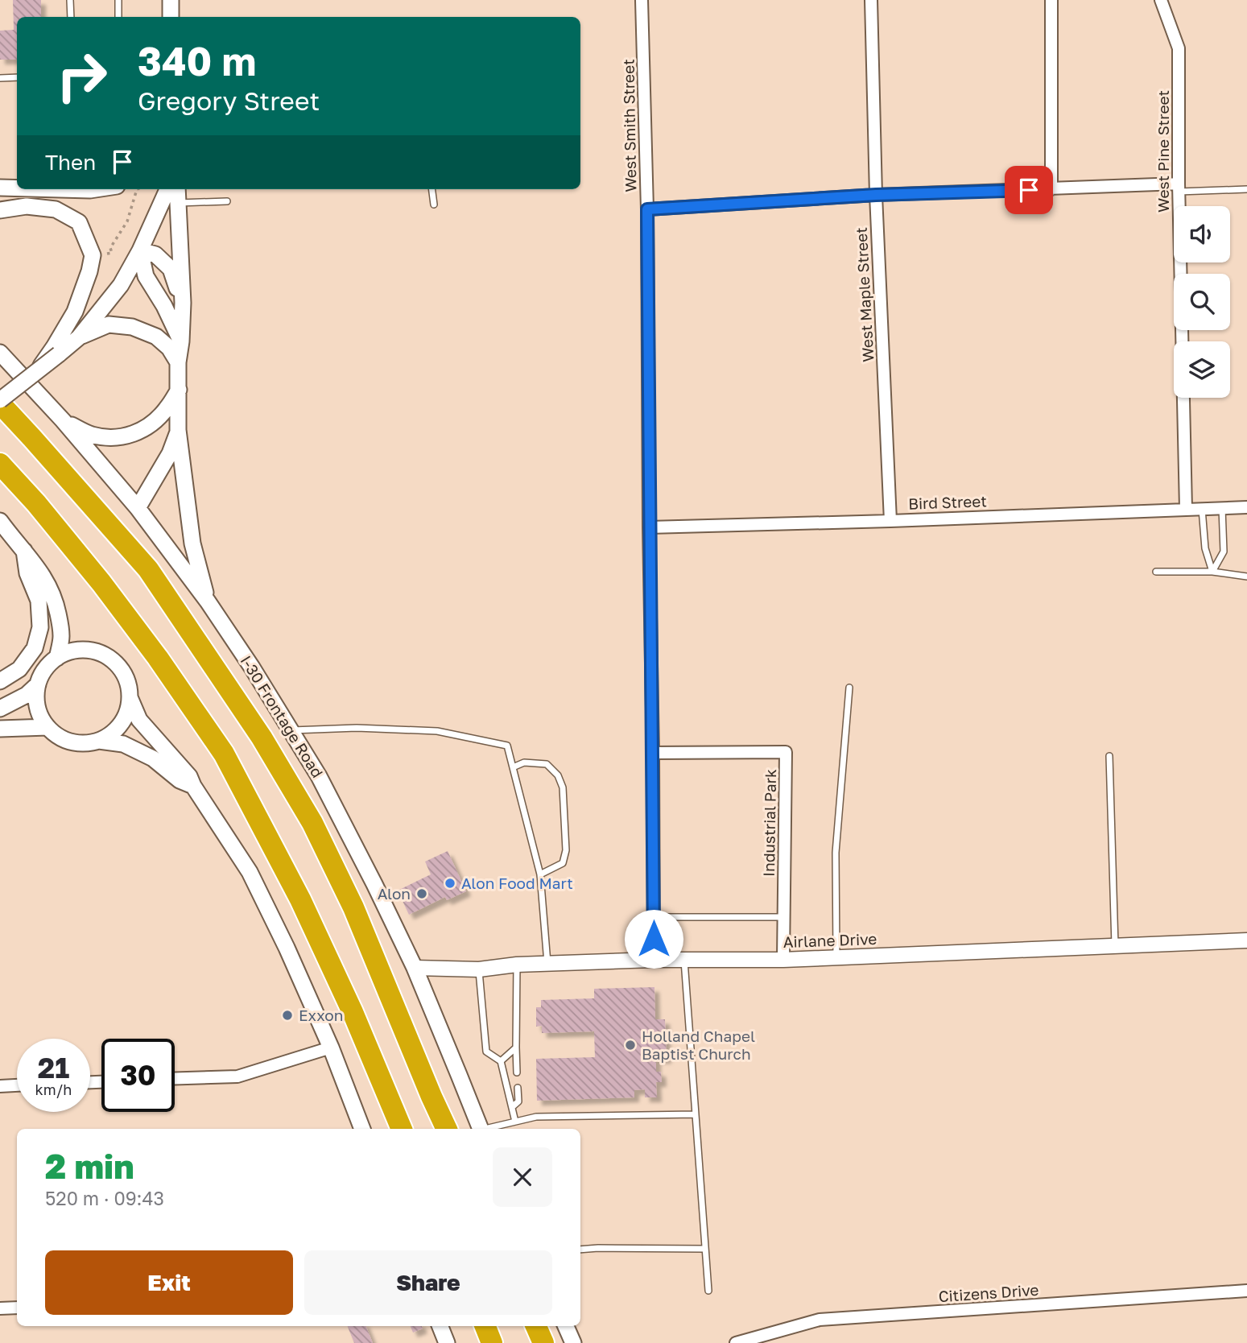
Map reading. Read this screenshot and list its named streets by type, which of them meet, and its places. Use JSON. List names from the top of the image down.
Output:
{
  "streets": {
    "main road": ["I-30 Frontage Road"],
    "street": [
      "West Smith Street",
      "West Pine Street",
      "West Maple Street",
      "Bird Street",
      "Industrial Park",
      "Airlane Drive",
      "Citizens Drive"
    ]
  },
  "crossings": [
    ["West Smith Street", "Bird Street"],
    ["West Smith Street", "Industrial Park"],
    ["West Smith Street", "Airlane Drive"],
    ["West Pine Street", "Bird Street"],
    ["West Maple Street", "Bird Street"],
    ["I-30 Frontage Road", "Airlane Drive"],
    ["Industrial Park", "Airlane Drive"]
  ],
  "places": [
    "Alon Food Mart",
    "Alon",
    "Exxon",
    "Holland Chapel Baptist Church"
  ],
  "page": {
    "turn": ["340 m", "Gregory Street"],
    "then": "Then",
    "speed": "21 km/h",
    "limit": "30",
    "heading": ["2 min", "520 m · 09:43"],
    "buttons": ["Exit", "Share"]
  }
}
